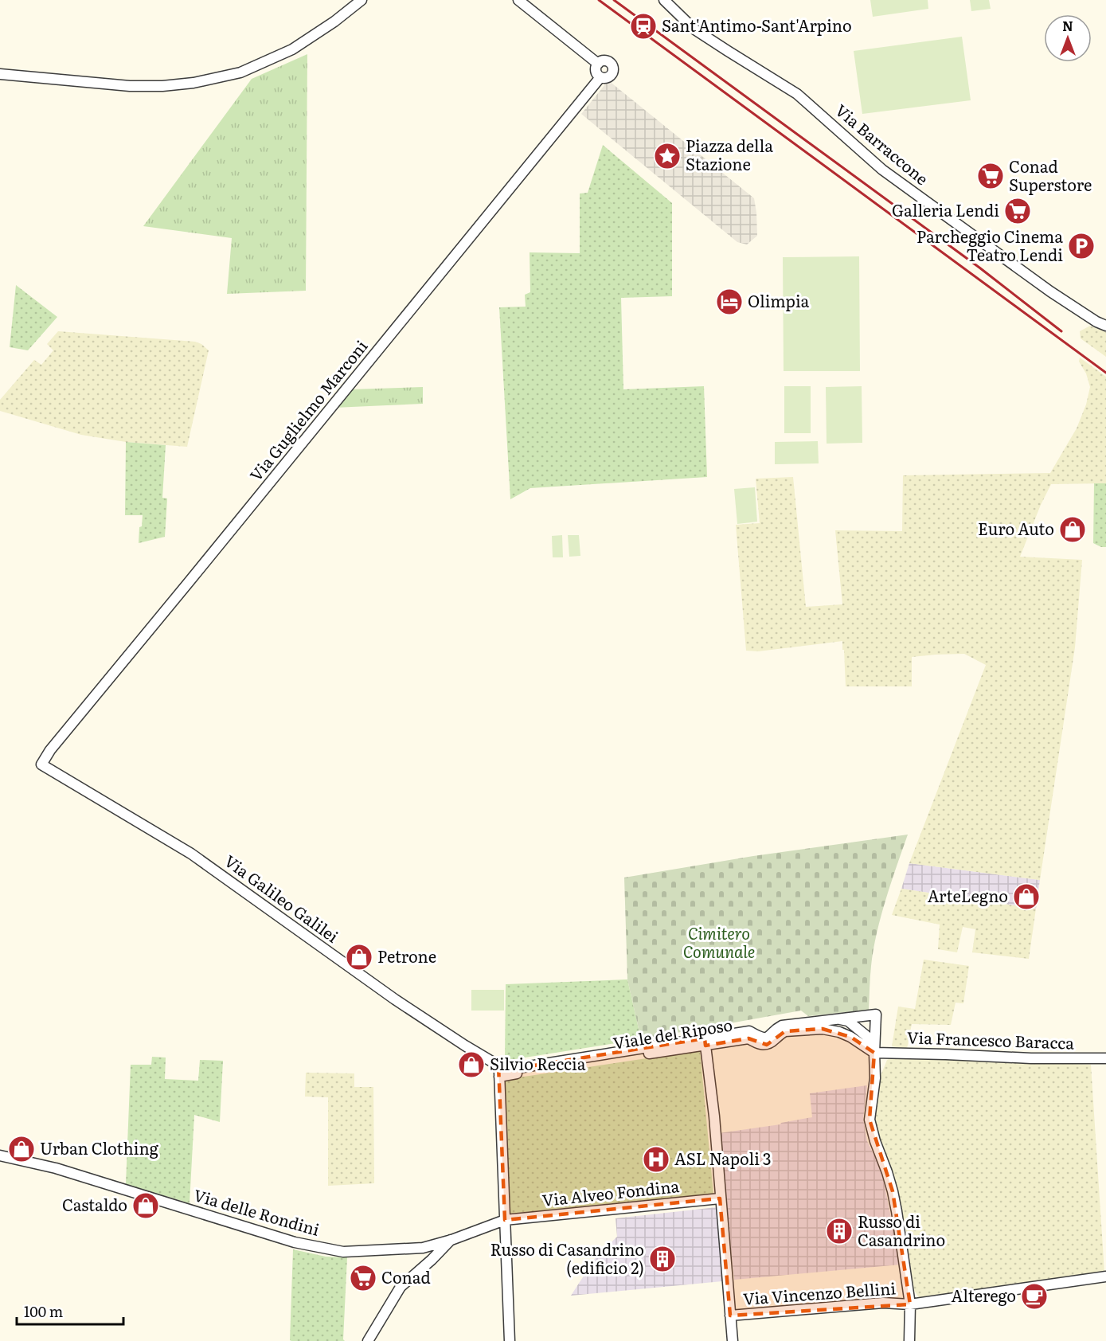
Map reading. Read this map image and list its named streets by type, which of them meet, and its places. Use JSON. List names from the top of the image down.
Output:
{
  "streets": {
    "street": [
      "Via Barraccone",
      "Via Guglielmo Marconi",
      "Via Galileo Galilei",
      "Viale del Riposo",
      "Via Francesco Baracca",
      "Via Alveo Fondina",
      "Via delle Rondini",
      "Via Vincenzo Bellini"
    ]
  },
  "crossings": [
    ["Via Guglielmo Marconi", "Via Galileo Galilei"],
    ["Via Galileo Galilei", "Viale del Riposo"],
    ["Viale del Riposo", "Via Francesco Baracca"],
    ["Via Alveo Fondina", "Via delle Rondini"]
  ],
  "parks": ["Cimitero Comunale"],
  "places": {
    "station": ["Sant'Antimo-Sant'Arpino"],
    "place": ["Piazza della Stazione"],
    "supermarket": ["Conad Superstore", "Galleria Lendi", "Conad"],
    "parking": ["Parcheggio Cinema Teatro Lendi"],
    "hotel": ["Olimpia"],
    "shop": [
      "Euro Auto",
      "ArteLegno",
      "Petrone",
      "Silvio Reccia",
      "Urban Clothing",
      "Castaldo"
    ],
    "hospital": ["ASL Napoli 3"],
    "building": ["Russo di Casandrino", "Russo di Casandrino (edificio 2)"],
    "cafe": ["Alterego"]
  },
  "scale_bar": "100 m",
  "north": "top"
}
